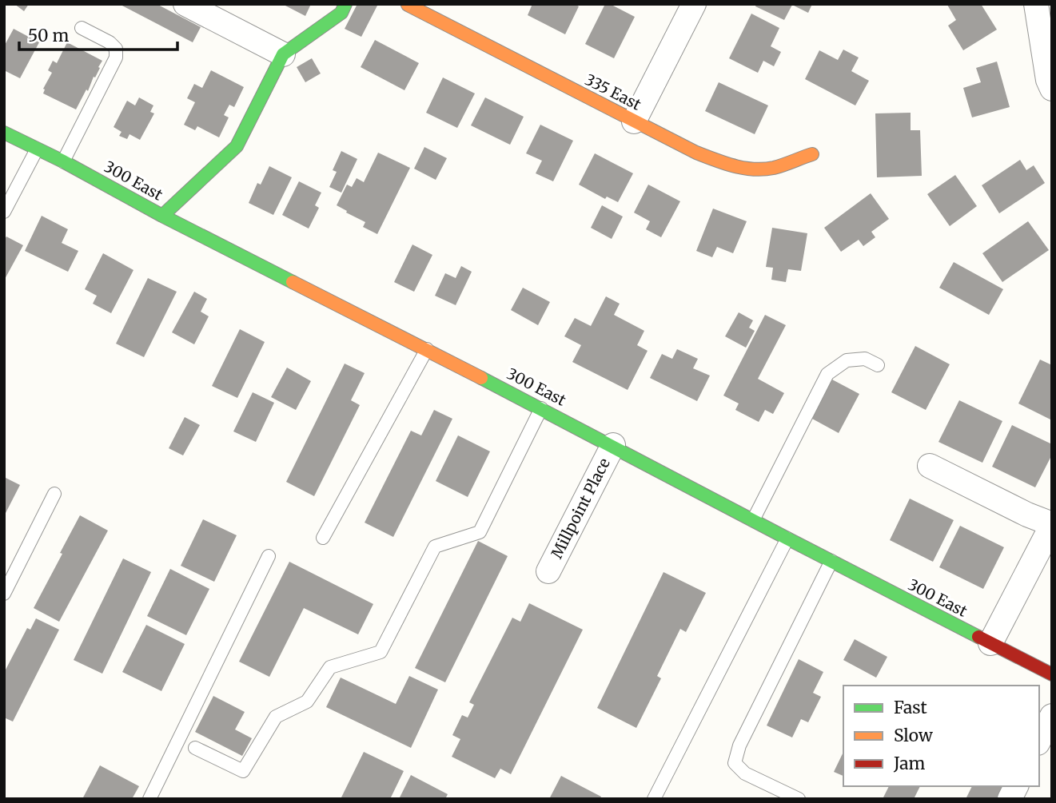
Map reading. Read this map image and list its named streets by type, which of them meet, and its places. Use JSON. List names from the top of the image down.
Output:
{
  "streets": {
    "street": ["335 East", "300 East", "Millpoint Place"]
  },
  "crossings": [
    ["300 East", "Millpoint Place"]
  ],
  "legend": ["Fast", "Slow", "Jam"],
  "scale_bar": "50 m"
}
